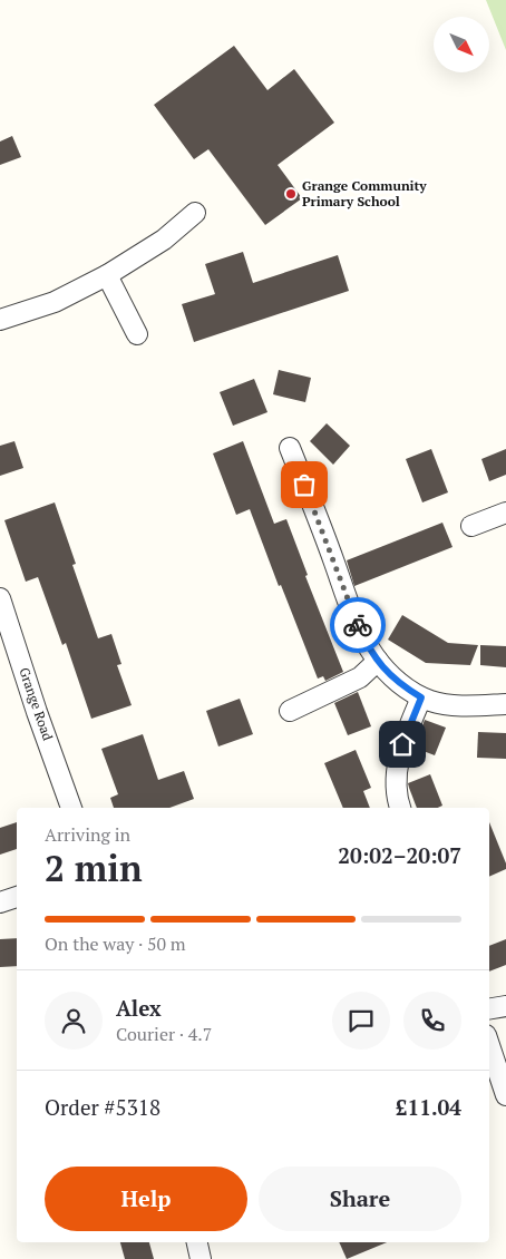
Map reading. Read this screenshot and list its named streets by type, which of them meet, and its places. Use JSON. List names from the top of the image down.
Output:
{
  "streets": {
    "street": ["Grange Road"]
  },
  "places": ["Grange Community Primary School"],
  "north": "bottom right",
  "page": {
    "heading": ["2 min", "Arriving in", "20:02–20:07"],
    "panel": [
      "Alex",
      "Courier · 4.7",
      "Order #5318",
      "£11.04"
    ],
    "bar": "On the way · 50 m",
    "buttons": ["Help", "Share"]
  }
}
